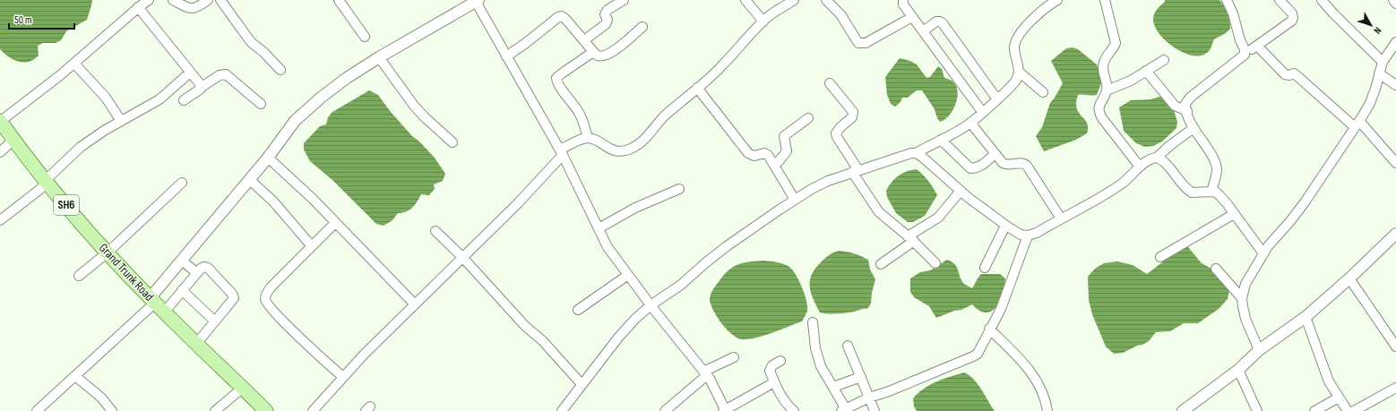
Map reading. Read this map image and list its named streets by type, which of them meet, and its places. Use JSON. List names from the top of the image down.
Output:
{
  "streets": {
    "main road": ["SH6", "Grand Trunk Road"]
  },
  "scale_bar": "50 m",
  "north": "bottom right"
}
